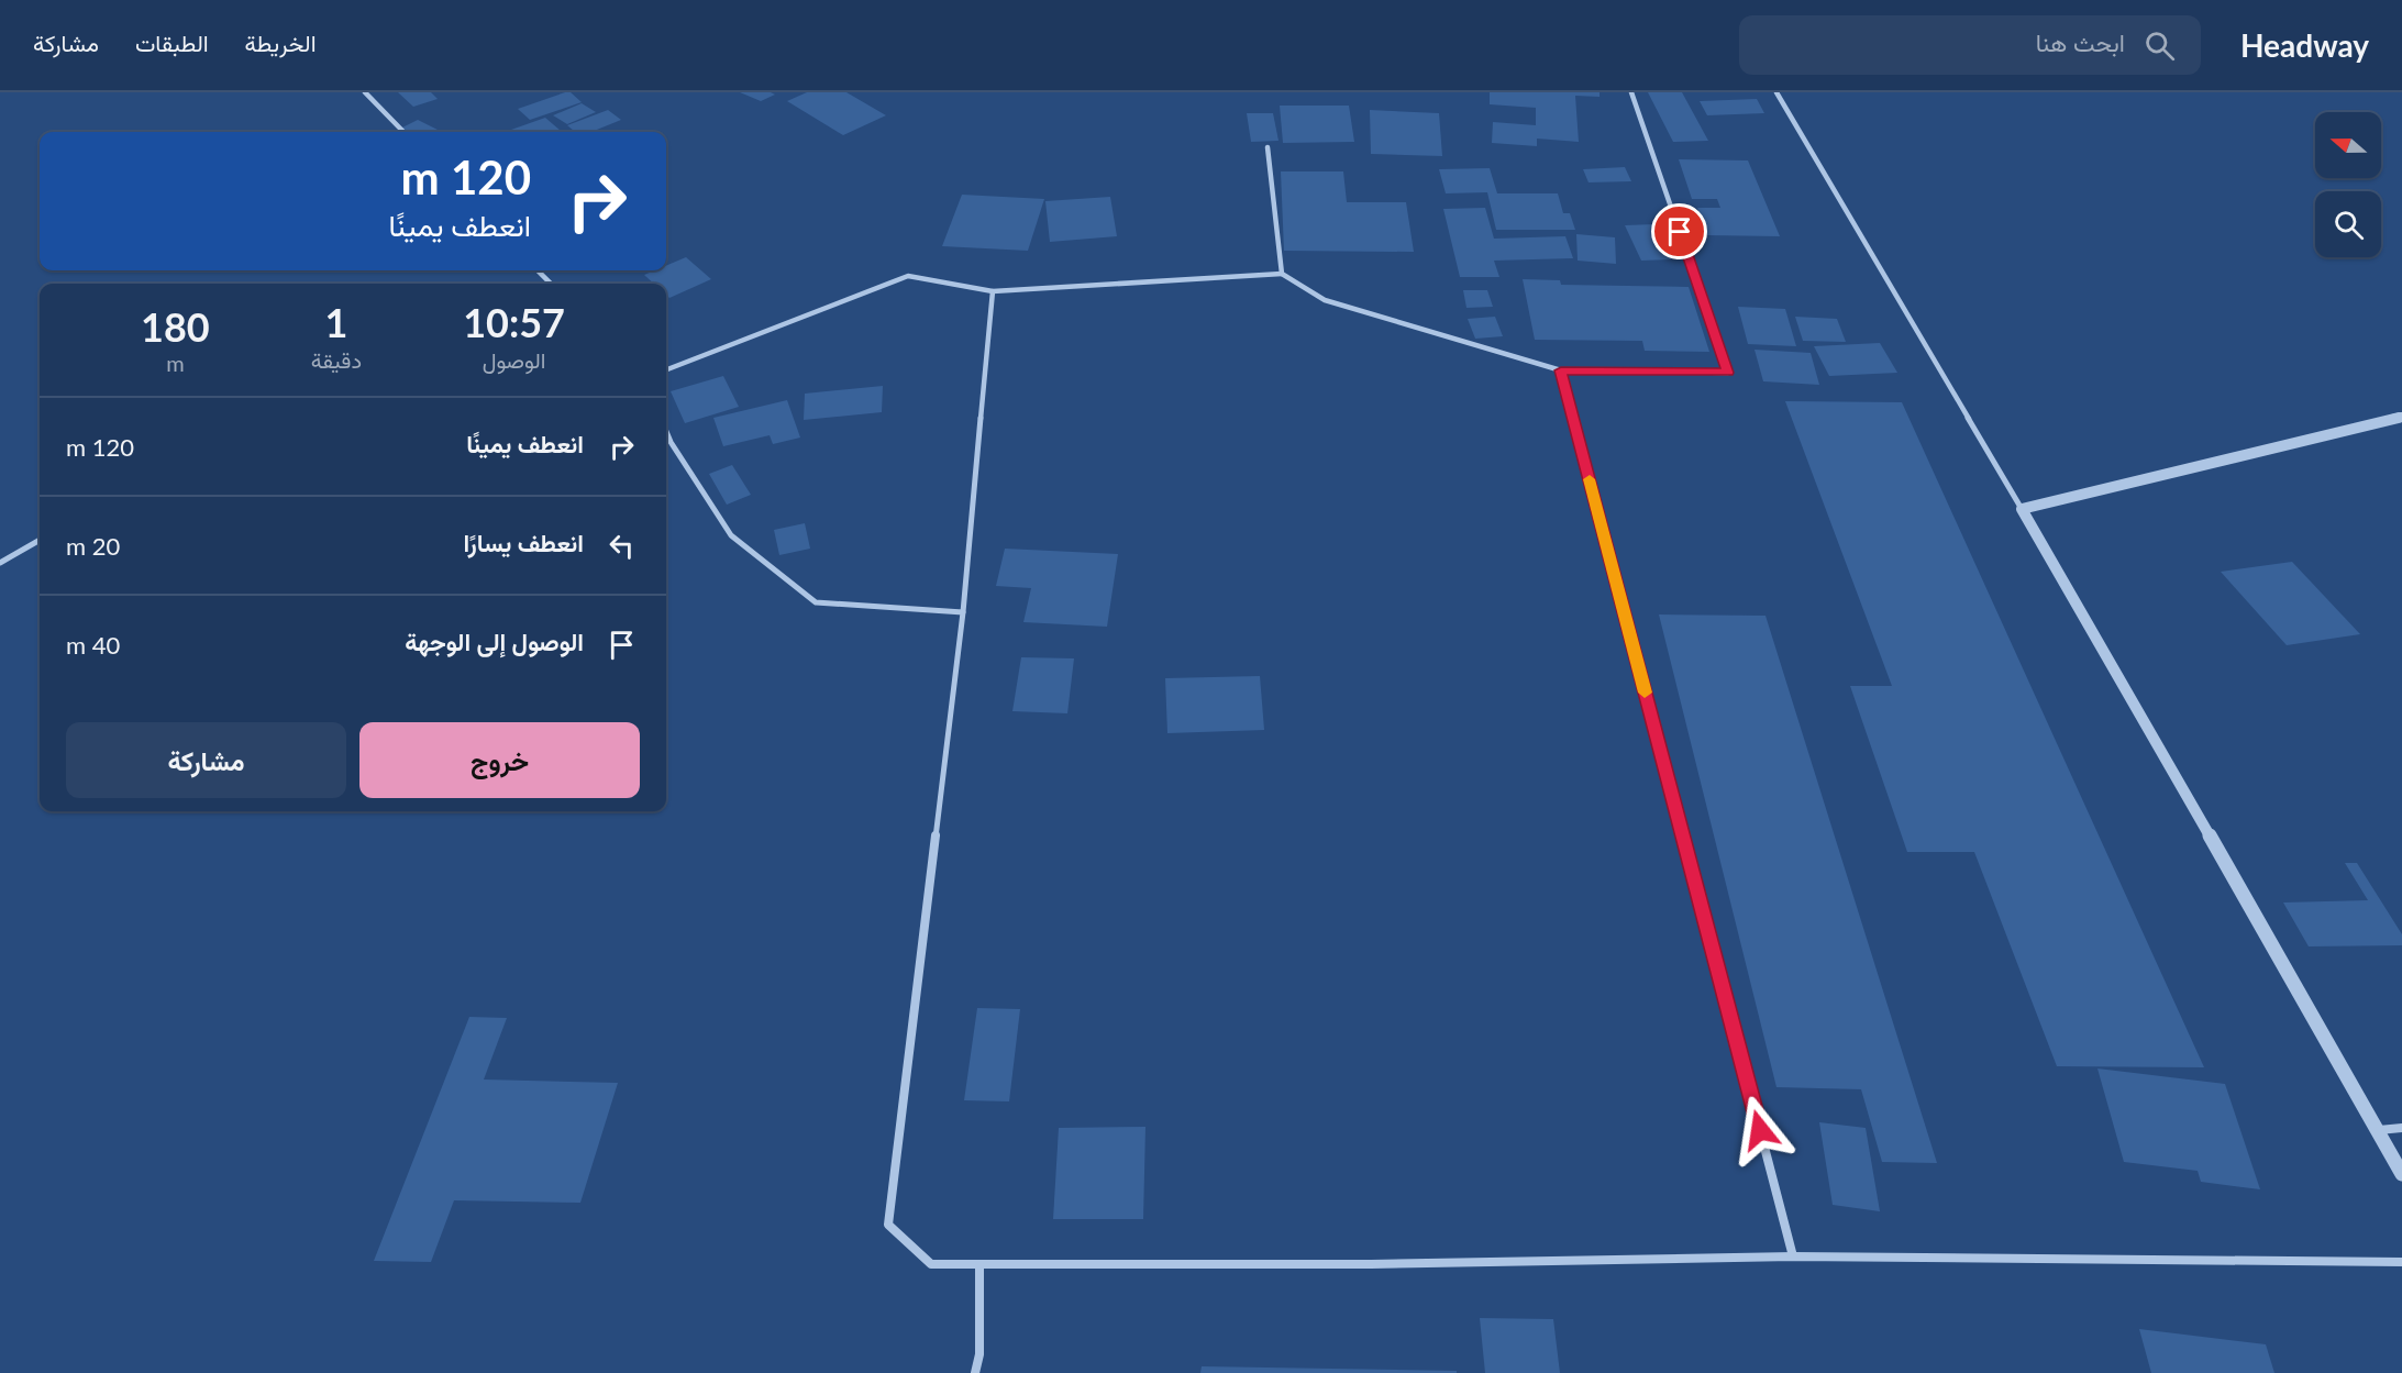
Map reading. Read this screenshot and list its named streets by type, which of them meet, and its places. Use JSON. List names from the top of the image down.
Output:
{
  "north": "left",
  "page": {
    "header": "Headway",
    "search": "ابحث هنا",
    "nav": ["الخريطة", "الطبقات", "مشاركة"],
    "turn": ["120 m", "انعطف يمينًا"],
    "eta": [
      "10:57",
      "الوصول",
      "1",
      "دقيقة",
      "180",
      "m"
    ],
    "list": [
      {
        "name": "انعطف يمينًا",
        "value": "120 m"
      },
      {
        "name": "انعطف يسارًا",
        "value": "20 m"
      },
      {
        "name": "الوصول إلى الوجهة",
        "value": "40 m"
      }
    ],
    "buttons": ["خروج", "مشاركة"]
  }
}
